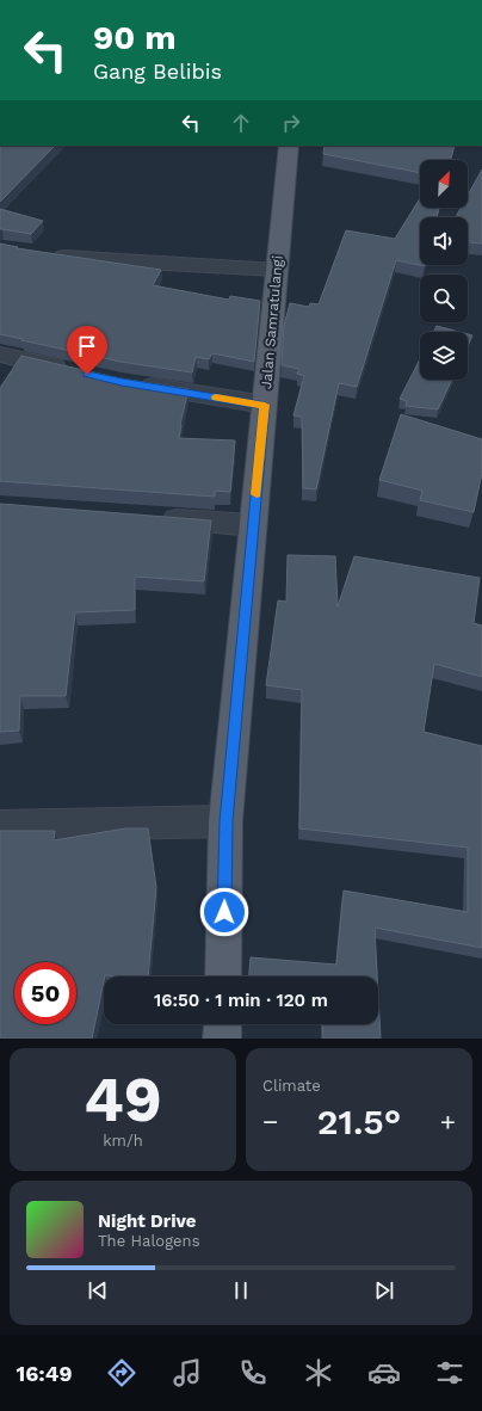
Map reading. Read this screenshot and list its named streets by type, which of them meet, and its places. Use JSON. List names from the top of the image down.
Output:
{
  "streets": {
    "main road": ["Jalan Samratulangi"]
  },
  "north": "top right",
  "page": {
    "turn": ["90 m", "Gang Belibis"],
    "limit": "50",
    "trip": "16:50 · 1 min · 120 m",
    "tile": [
      ["49", "km/h"],
      "Climate"
    ],
    "heat": ["−", "21.5°", "+"],
    "song": ["Night Drive", "The Halogens"],
    "tabs": "16:49"
  }
}
